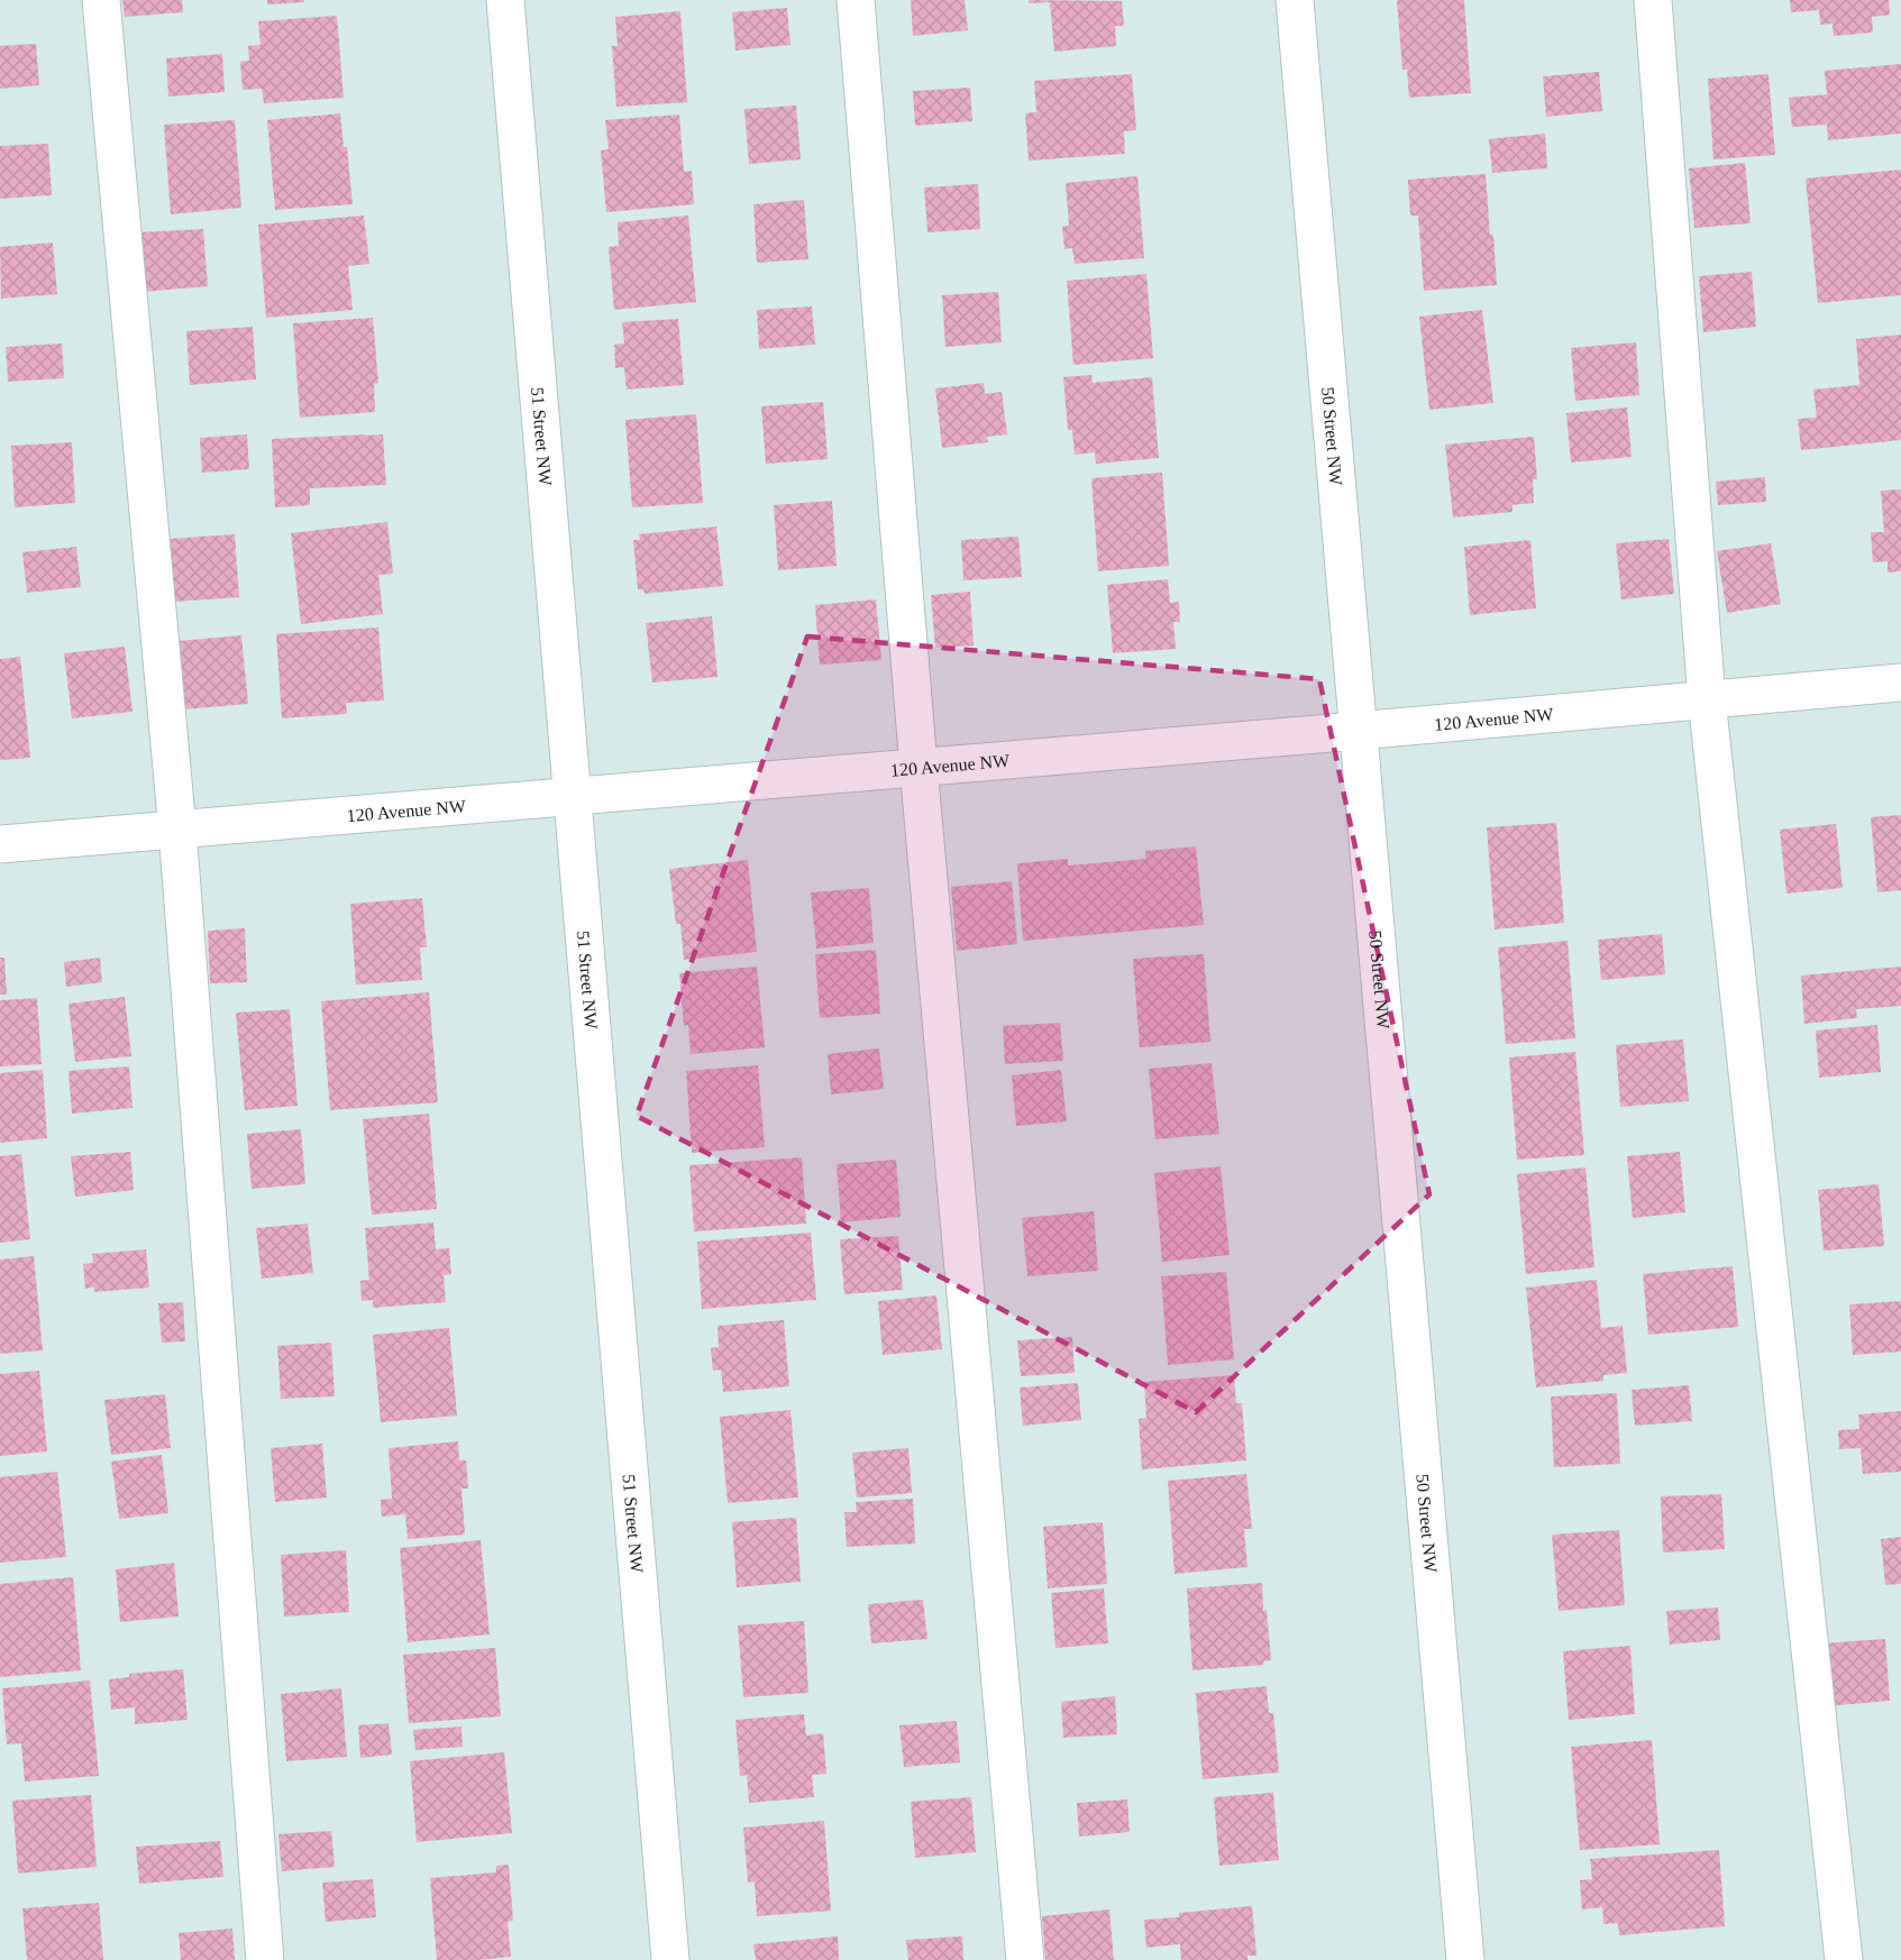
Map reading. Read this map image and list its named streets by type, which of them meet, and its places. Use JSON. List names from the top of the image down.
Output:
{
  "streets": {
    "street": ["51 Street NW", "50 Street NW", "120 Avenue NW"]
  },
  "crossings": [
    ["51 Street NW", "120 Avenue NW"],
    ["50 Street NW", "120 Avenue NW"]
  ]
}
